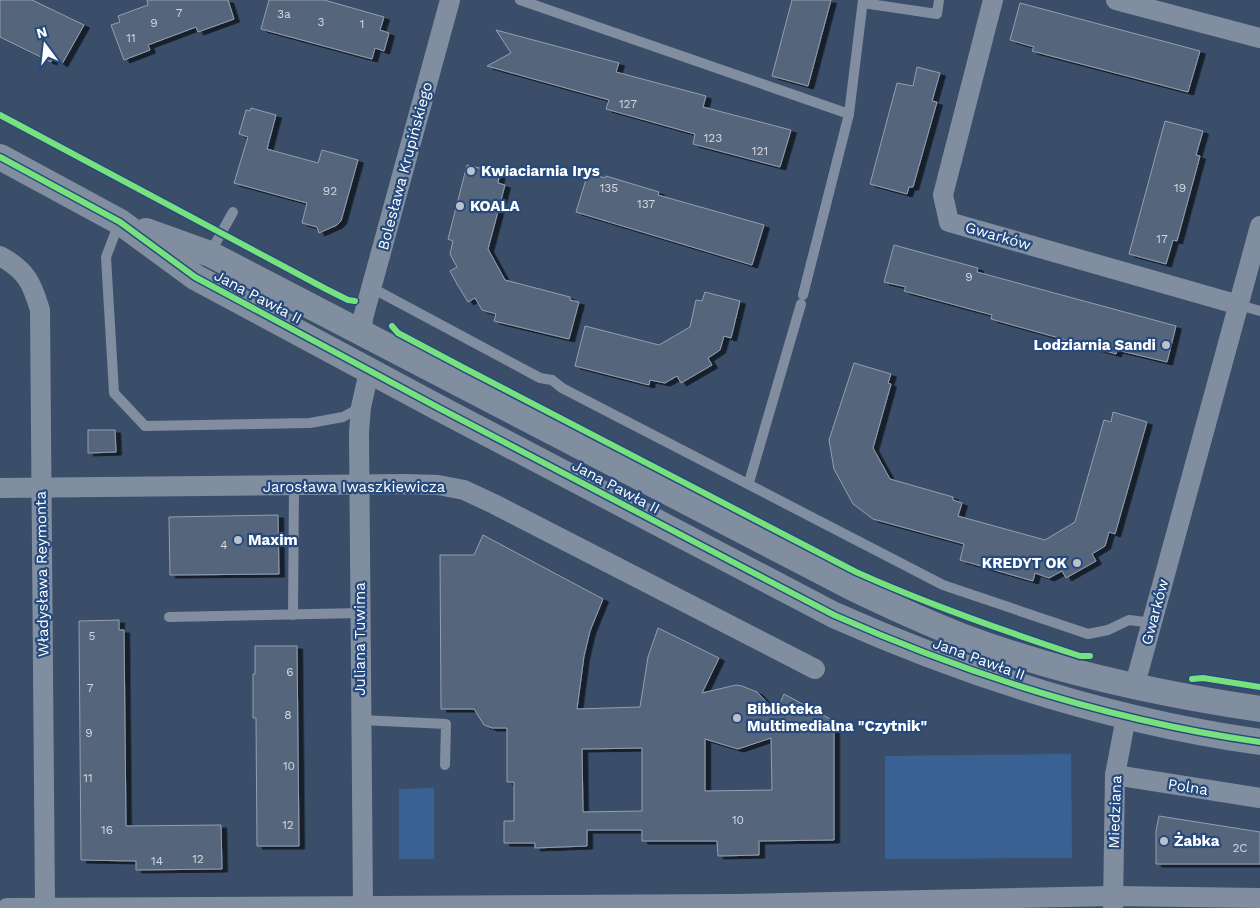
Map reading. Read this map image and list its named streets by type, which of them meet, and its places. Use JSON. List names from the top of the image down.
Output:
{
  "streets": {
    "street": [
      "Bolesława Krupińskiego",
      "Gwarków",
      "Jana Pawła II",
      "Jarosława Iwaszkiewicza",
      "Władysława Reymonta",
      "Juliana Tuwima",
      "Polna",
      "Miedziana"
    ]
  },
  "crossings": [
    ["Bolesława Krupińskiego", "Jana Pawła II"],
    ["Gwarków", "Jana Pawła II"],
    ["Jana Pawła II", "Juliana Tuwima"],
    ["Jana Pawła II", "Miedziana"],
    ["Jarosława Iwaszkiewicza", "Władysława Reymonta"],
    ["Jarosława Iwaszkiewicza", "Juliana Tuwima"],
    ["Polna", "Miedziana"]
  ],
  "places": [
    "Kwiaciarnia Irys",
    "KOALA",
    "Lodziarnia Sandi",
    "Maxim",
    "KREDYT OK",
    "Biblioteka Multimedialna \"Czytnik\"",
    "Żabka"
  ],
  "house_numbers": [
    "7",
    "3a",
    "3",
    "9",
    "1",
    "11",
    "127",
    "123",
    "121",
    "135",
    "19",
    "92",
    "137",
    "17",
    "9",
    "4",
    "5",
    "6",
    "7",
    "8",
    "9",
    "10",
    "11",
    "10",
    "12",
    "16",
    "2C",
    "12",
    "14"
  ],
  "north": "top"
}
